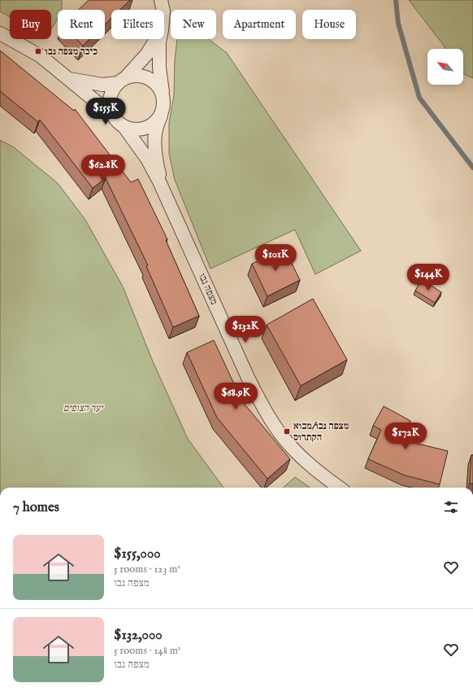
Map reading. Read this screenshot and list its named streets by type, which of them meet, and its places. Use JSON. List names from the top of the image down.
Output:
{
  "streets": {
    "street": ["מצפה נבו"]
  },
  "parks": ["יער הצופים"],
  "places": {
    "transit": ["כיכר מצפה נבו", "מצפה נבו/מבוא הקתרוס"]
  },
  "north": "top left",
  "page": {
    "chip": [
      "Buy",
      "Rent",
      "Filters",
      "New",
      "Apartment",
      "House"
    ],
    "price": [
      "$155K",
      "$62.8K",
      "$101K",
      "$144K",
      "$132K",
      "$68.9K",
      "$172K"
    ],
    "heading": "7 homes",
    "list": [
      {
        "name": "$155,000",
        "note": "5 rooms · 123 m² · מצפה נבו"
      },
      {
        "name": "$132,000",
        "note": "5 rooms · 148 m² · מצפה נבו"
      }
    ]
  }
}
